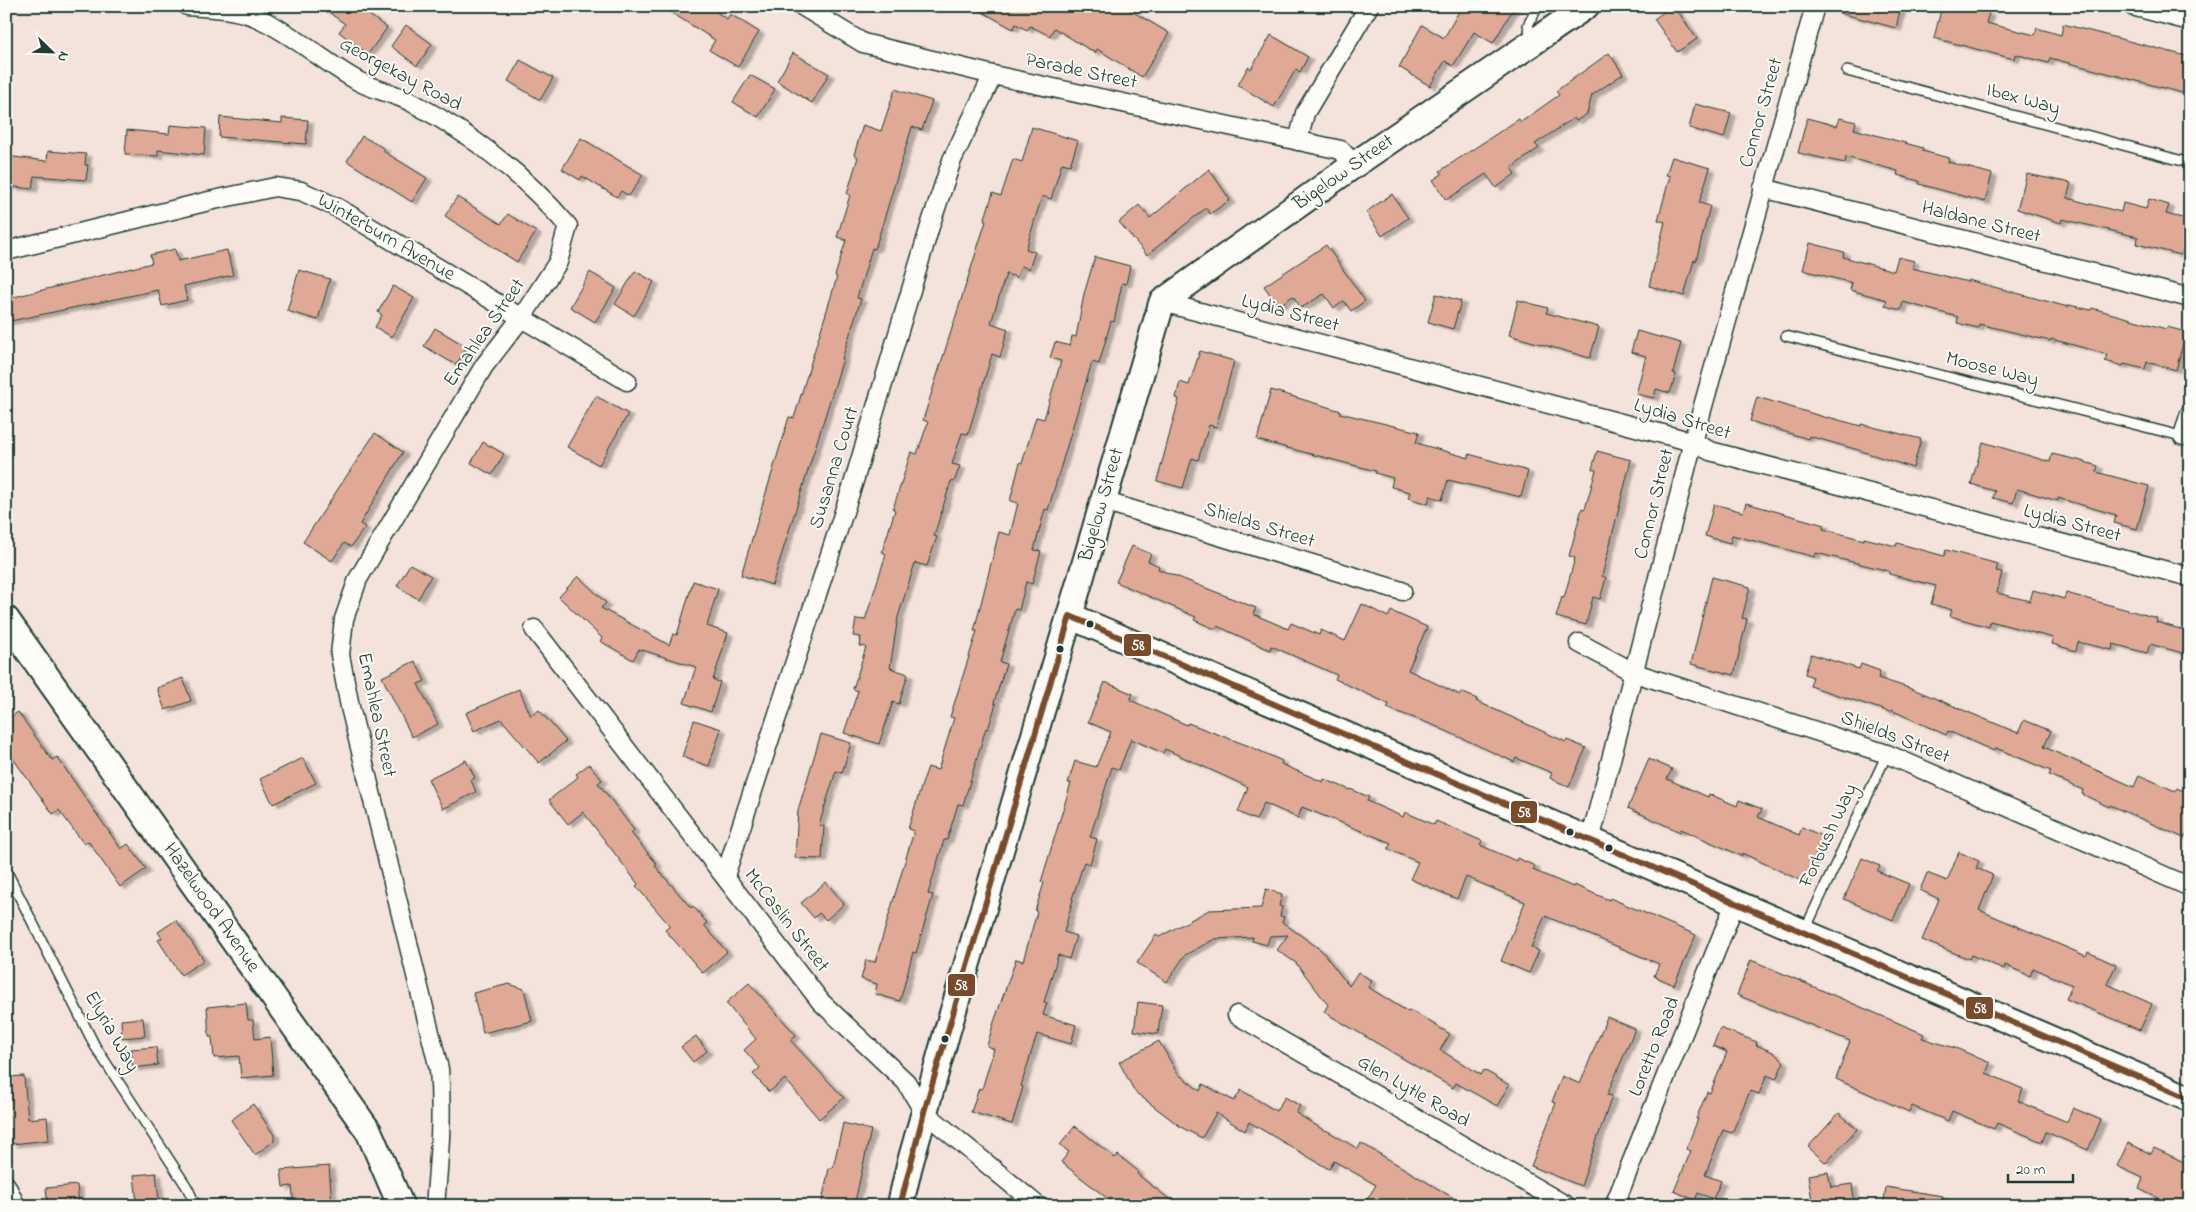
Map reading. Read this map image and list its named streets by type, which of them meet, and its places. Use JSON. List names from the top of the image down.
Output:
{
  "streets": {
    "street": [
      "Parade Street",
      "Georgekay Road",
      "Connor Street",
      "Bigelow Street",
      "Haldane Street",
      "Winterburn Avenue",
      "Lydia Street",
      "Emahlea Street",
      "Susanna Court",
      "Shields Street",
      "Hazelwood Avenue",
      "McCaslin Street",
      "Loretto Road",
      "Glen Lytle Road"
    ],
    "lane": [
      "Ibex Way",
      "Moose Way",
      "Forbush Way",
      "Elyria Way"
    ]
  },
  "crossings": [
    ["Parade Street", "Bigelow Street"],
    ["Parade Street", "Susanna Court"],
    ["Georgekay Road", "Emahlea Street"],
    ["Connor Street", "Haldane Street"],
    ["Connor Street", "Lydia Street"],
    ["Connor Street", "Shields Street"],
    ["Bigelow Street", "Lydia Street"],
    ["Bigelow Street", "Shields Street"],
    ["Bigelow Street", "McCaslin Street"],
    ["Winterburn Avenue", "Emahlea Street"],
    ["Susanna Court", "McCaslin Street"],
    ["Shields Street", "Forbush Way"]
  ],
  "lines": ["transit line 58"],
  "scale_bar": "20 m",
  "north": "bottom right"
}
